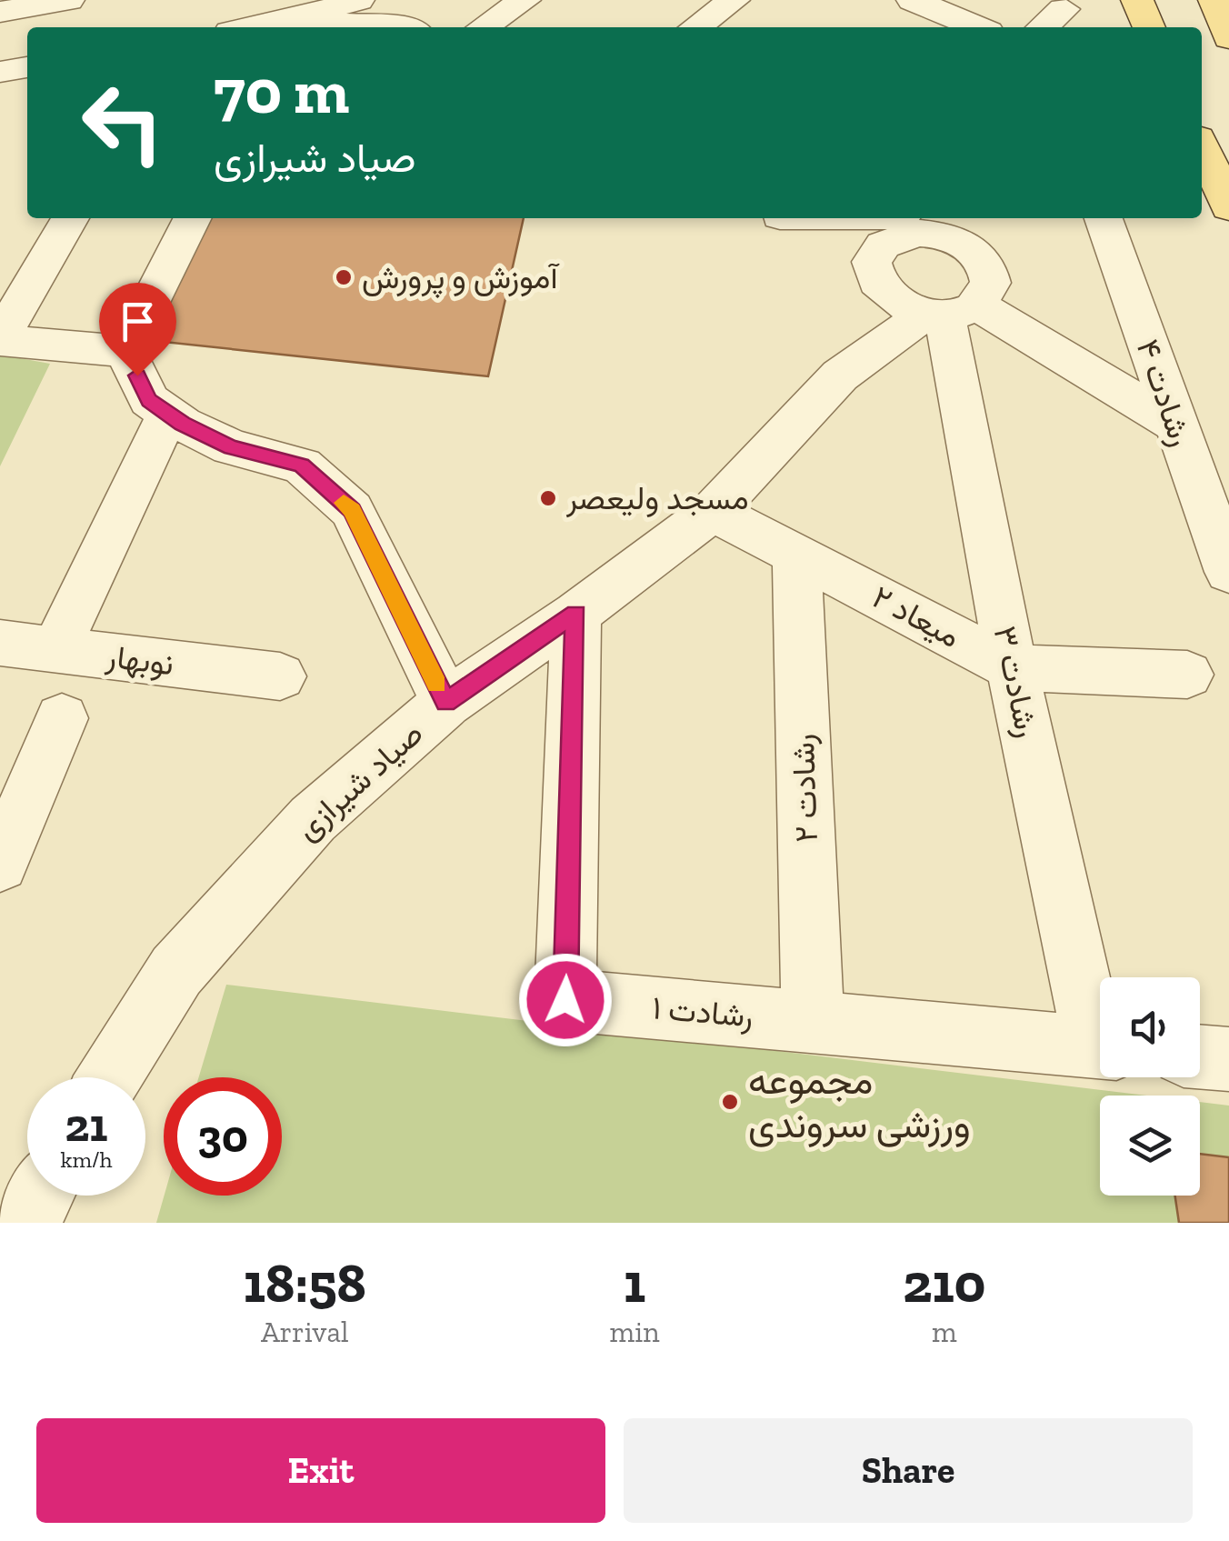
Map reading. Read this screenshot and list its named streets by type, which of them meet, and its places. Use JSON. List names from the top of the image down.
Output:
{
  "streets": {
    "street": [
      "رشادت ۴",
      "میعاد ۲",
      "نوبهار",
      "رشادت ۳",
      "صیاد شیرازی",
      "رشادت ۲",
      "رشادت ۱"
    ]
  },
  "crossings": [
    ["میعاد ۲", "رشادت ۳"],
    ["میعاد ۲", "صیاد شیرازی"],
    ["میعاد ۲", "رشادت ۲"],
    ["صیاد شیرازی", "رشادت ۱"],
    ["رشادت ۲", "رشادت ۱"]
  ],
  "places": ["آموزش و پرورش", "مسجد ولیعصر", "مجموعه ورزشی سروندی"],
  "page": {
    "turn": ["70 m", "صیاد شیرازی"],
    "speed": "21 km/h",
    "limit": "30",
    "eta": [
      "18:58",
      "Arrival",
      "1",
      "min",
      "210",
      "m"
    ],
    "buttons": ["Exit", "Share"]
  }
}
